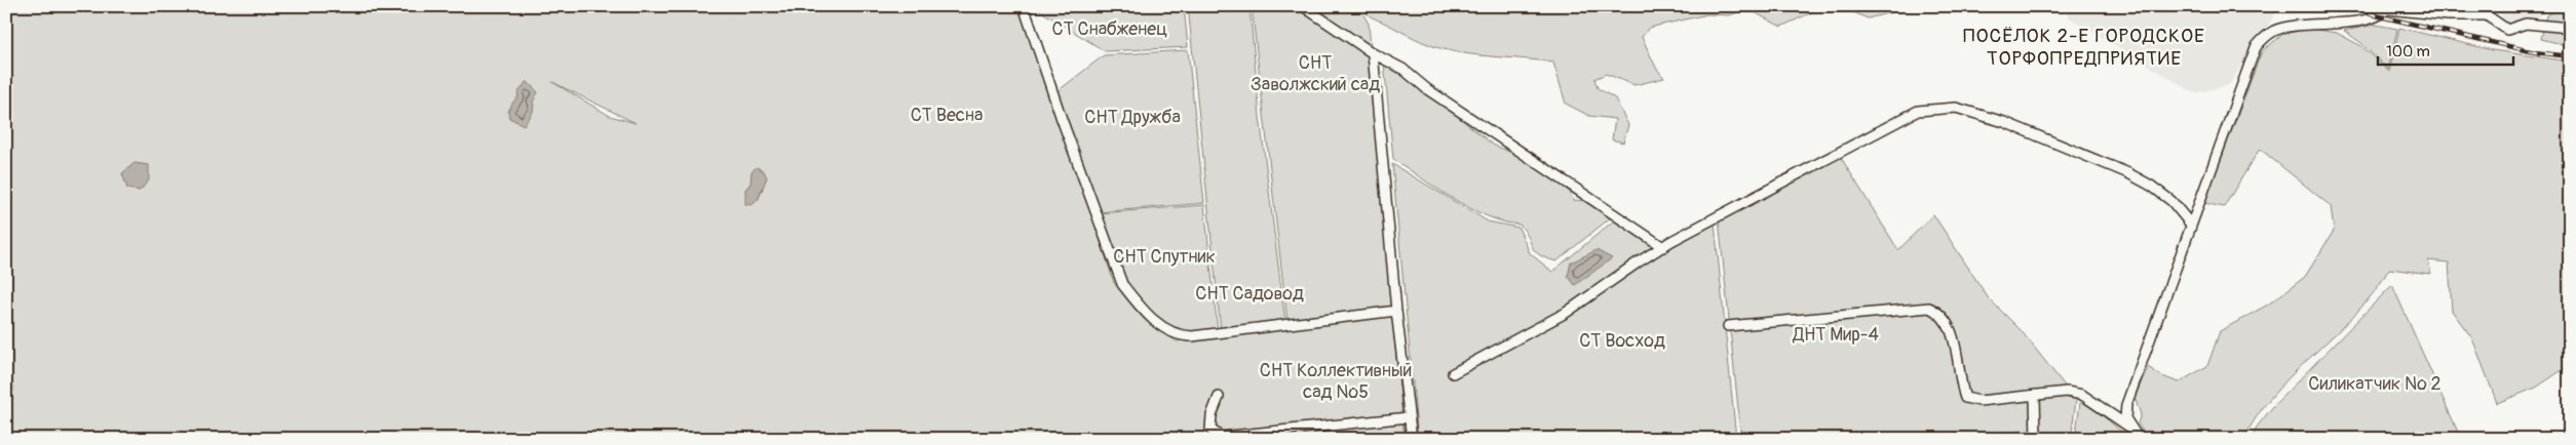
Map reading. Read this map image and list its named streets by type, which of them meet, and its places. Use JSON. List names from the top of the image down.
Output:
{
  "districts": ["ПОСЁЛОК 2-Е ГОРОДСКОЕ ТОРФОПРЕДПРИЯТИЕ"],
  "parks": [
    "СТ Снабженец",
    "СНТ Заволжский сад",
    "СТ Весна",
    "СНТ Дружба",
    "СНТ Спутник",
    "СНТ Садовод",
    "ДНТ Мир-4",
    "СТ Восход",
    "СНТ Коллективный сад №5",
    "Силикатчик № 2"
  ],
  "scale_bar": "100 m"
}
